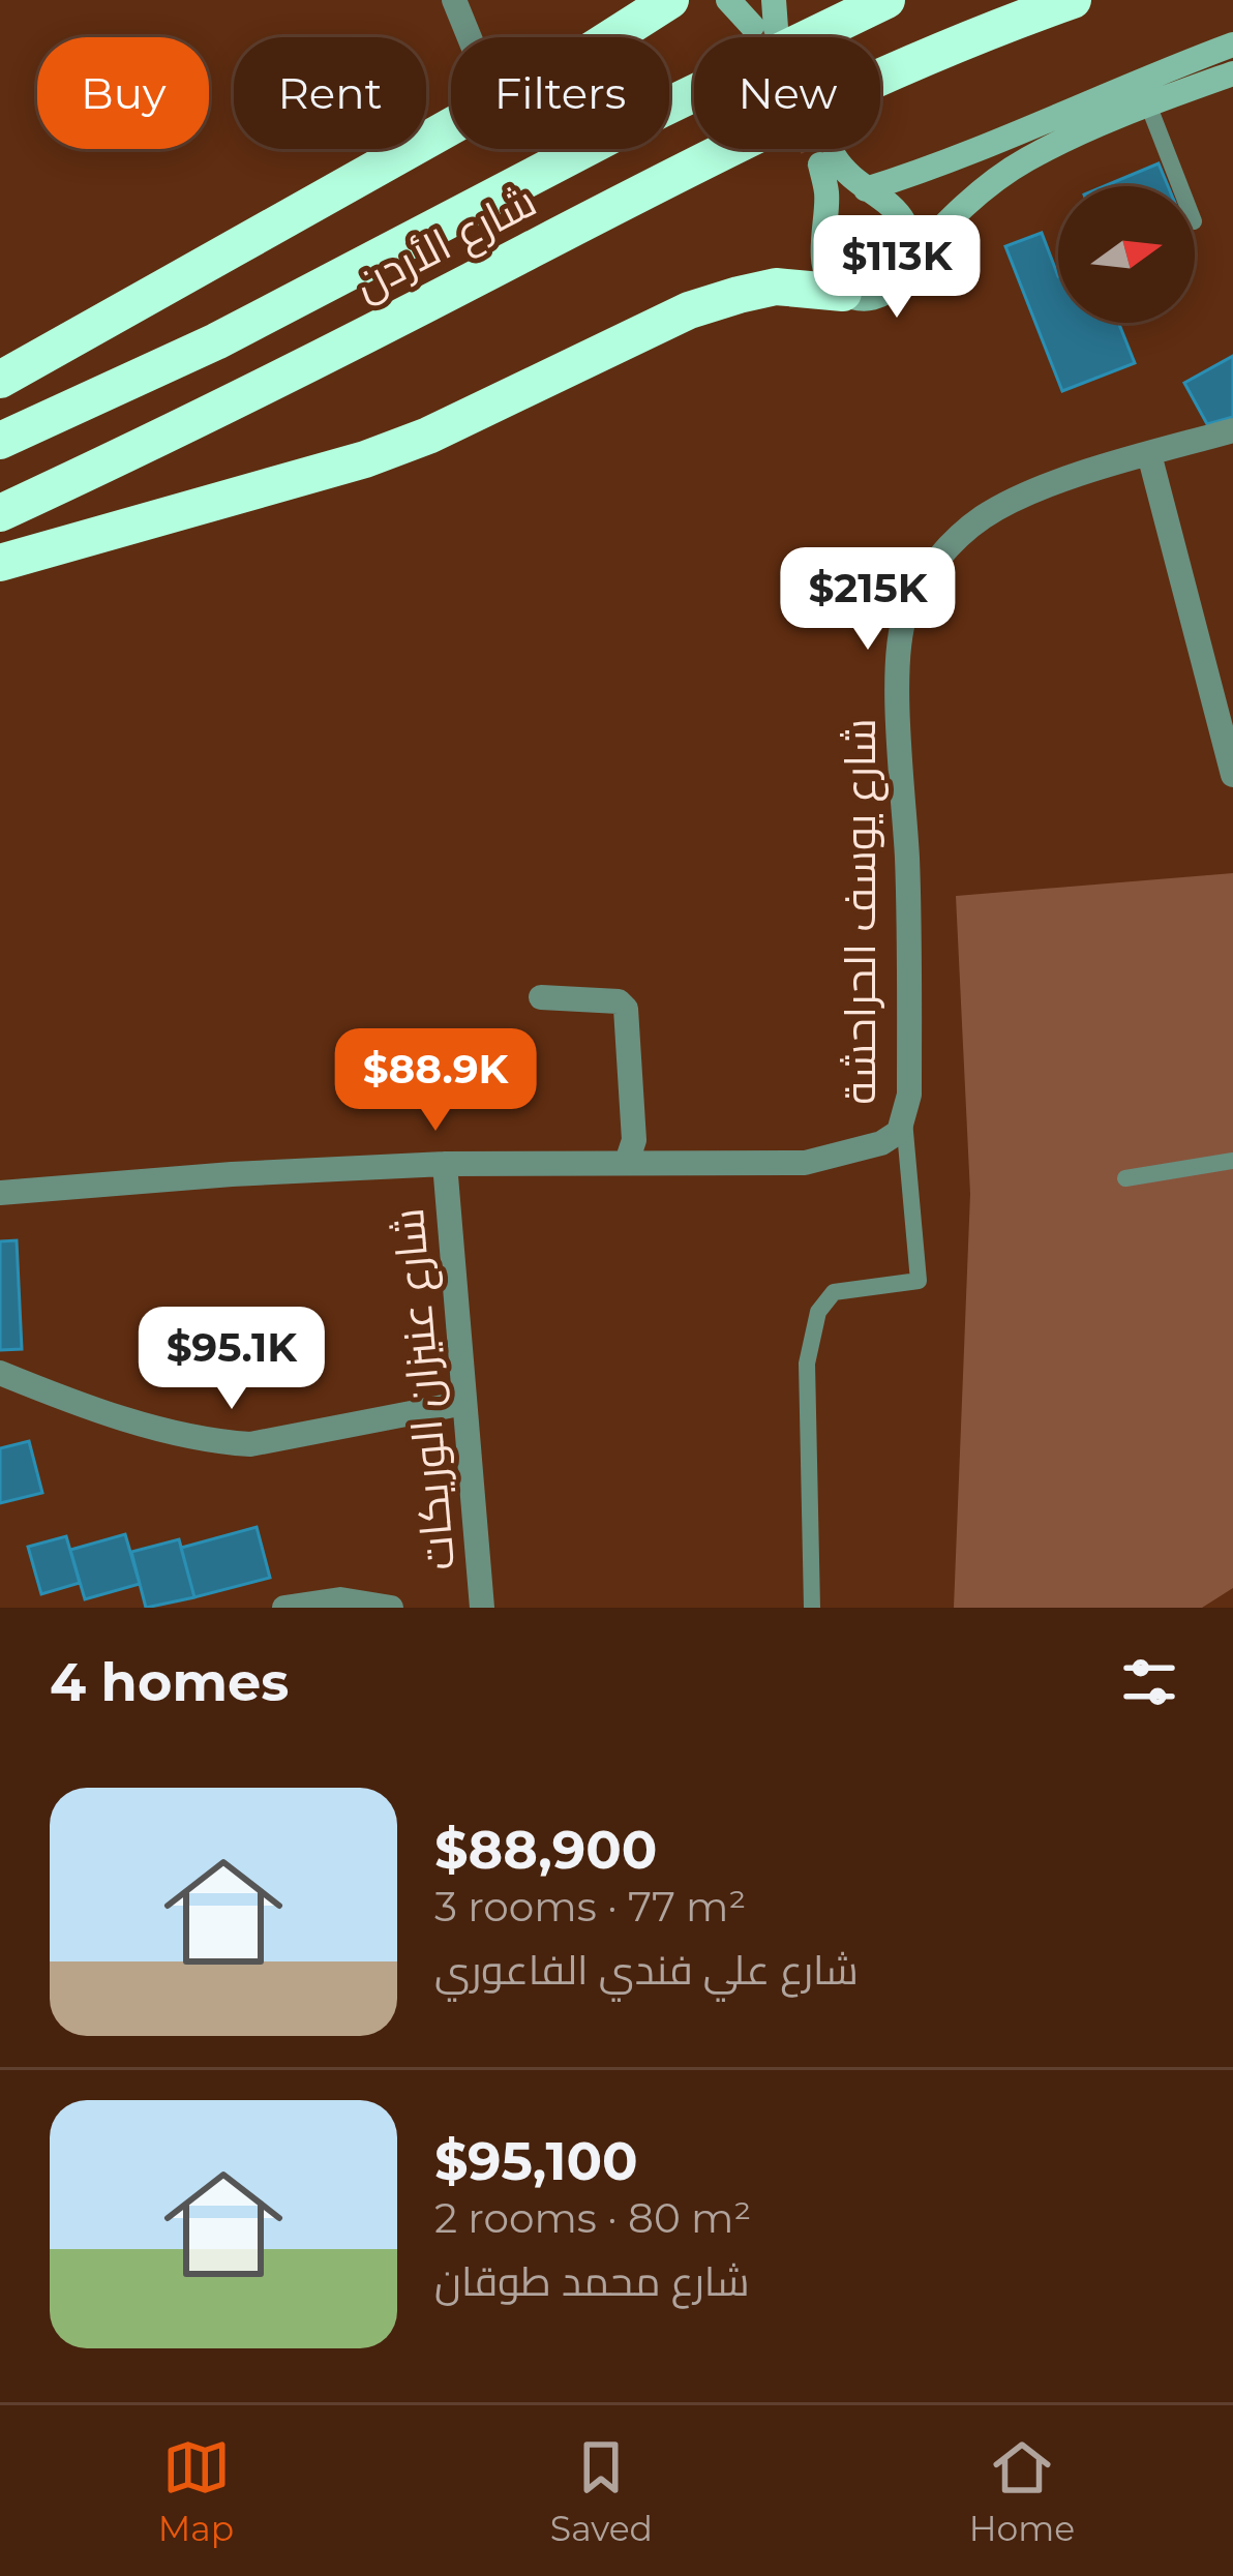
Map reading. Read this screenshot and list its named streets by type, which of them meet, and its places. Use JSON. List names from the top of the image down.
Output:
{
  "streets": {
    "highway": ["شارع الأردن"],
    "street": ["شارع يوسف الحراحشة", "شارع عنيزان الوريكات"]
  },
  "north": "right",
  "page": {
    "chip": [
      "Buy",
      "Rent",
      "Filters",
      "New"
    ],
    "price": [
      "$113K",
      "$215K",
      "$88.9K",
      "$95.1K"
    ],
    "heading": "4 homes",
    "list": [
      {
        "name": "$88,900",
        "note": "3 rooms · 77 m² · شارع علي فندي الفاعوري"
      },
      {
        "name": "$95,100",
        "note": "2 rooms · 80 m² · شارع محمد طوقان"
      }
    ],
    "tabs": ["Map", "Saved", "Home"]
  }
}
